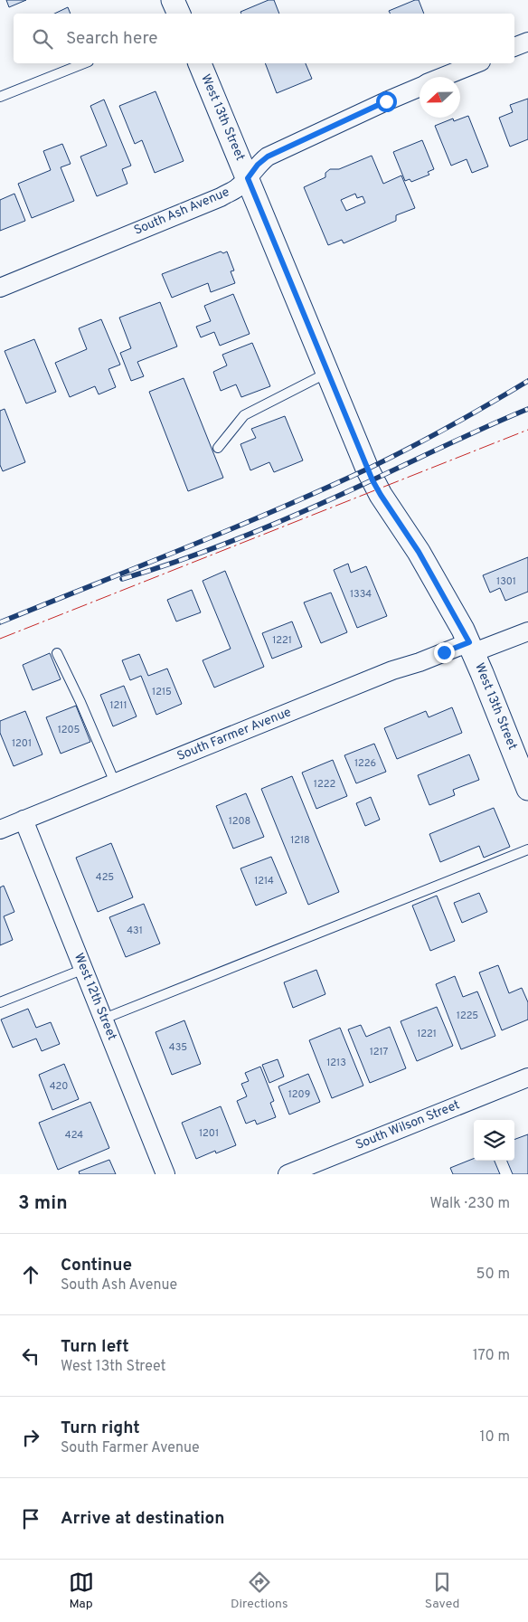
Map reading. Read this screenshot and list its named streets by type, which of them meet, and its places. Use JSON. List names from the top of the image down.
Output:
{
  "streets": {
    "street": [
      "West 13th Street",
      "South Ash Avenue",
      "South Farmer Avenue",
      "West 12th Street",
      "South Wilson Street"
    ]
  },
  "crossings": [
    ["West 13th Street", "South Ash Avenue"],
    ["West 13th Street", "South Farmer Avenue"],
    ["South Farmer Avenue", "West 12th Street"]
  ],
  "house_numbers": [
    "1301",
    "1334",
    "1221",
    "1215",
    "1211",
    "1205",
    "1201",
    "1226",
    "1222",
    "1208",
    "1218",
    "425",
    "1214",
    "431",
    "1225",
    "1221",
    "435",
    "1217",
    "1213",
    "420",
    "1209",
    "1201",
    "424"
  ],
  "north": "left",
  "page": {
    "search": "Search here",
    "heading": ["3 min", "Walk · 230 m"],
    "list": [
      ["Continue", "South Ash Avenue", "50 m"],
      ["Turn left", "West 13th Street", "170 m"],
      ["Turn right", "South Farmer Avenue", "10 m"],
      "Arrive at destination"
    ],
    "nav": ["Map", "Directions", "Saved"]
  }
}
